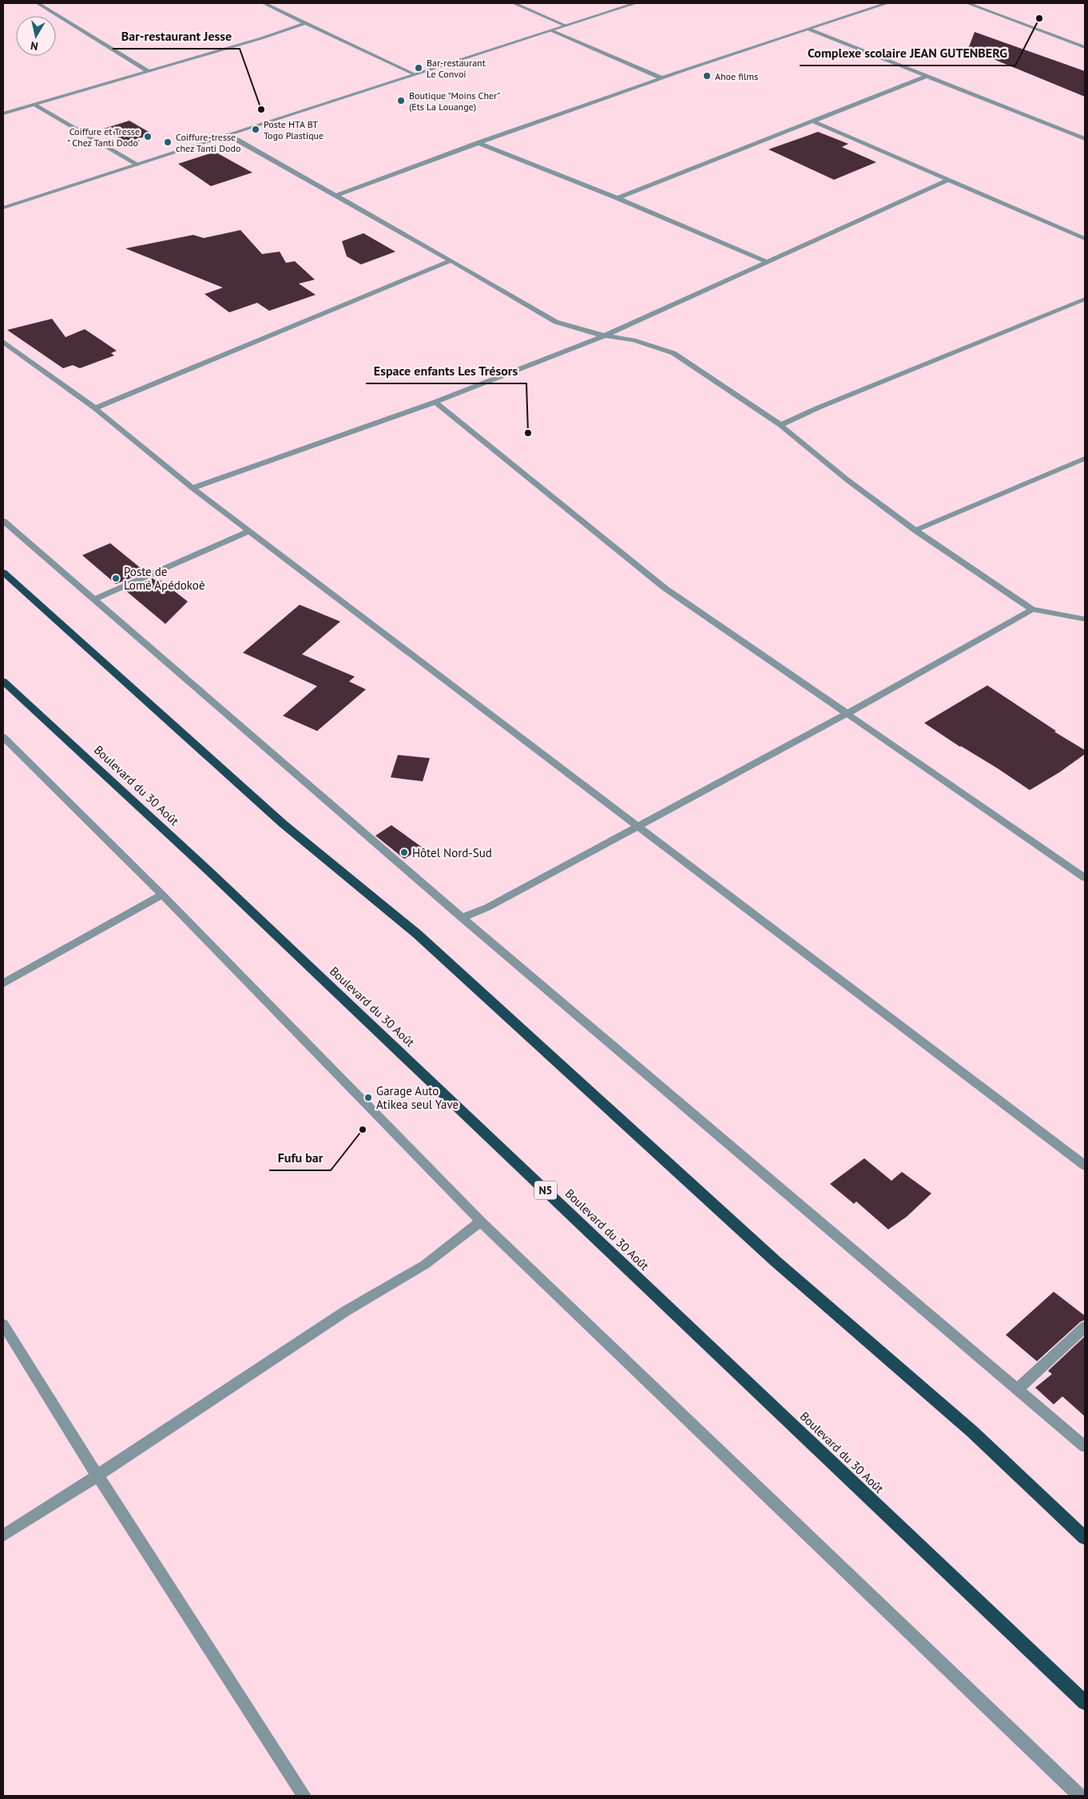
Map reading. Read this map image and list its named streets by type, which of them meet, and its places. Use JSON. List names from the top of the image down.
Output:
{
  "streets": {
    "highway": ["Boulevard du 30 Août", "N5"]
  },
  "places": [
    "Complexe scolaire JEAN GUTENBERG",
    "Bar-restaurant Le Convoi",
    "Ahoe films",
    "Boutique \"Moins Cher\" (Ets La Louange)",
    "Bar-restaurant Jesse",
    "Poste HTA BT Togo Plastique",
    "Coiffure et Tresse \" Chez Tanti Dodo'",
    "Coiffure-tresse chez Tanti Dodo",
    "Espace enfants Les Trésors",
    "Poste de Lomé Apédokoè",
    "Hôtel Nord-Sud",
    "Garage Auto Atikea seul Yave",
    "Fufu bar"
  ],
  "north": "bottom"
}
